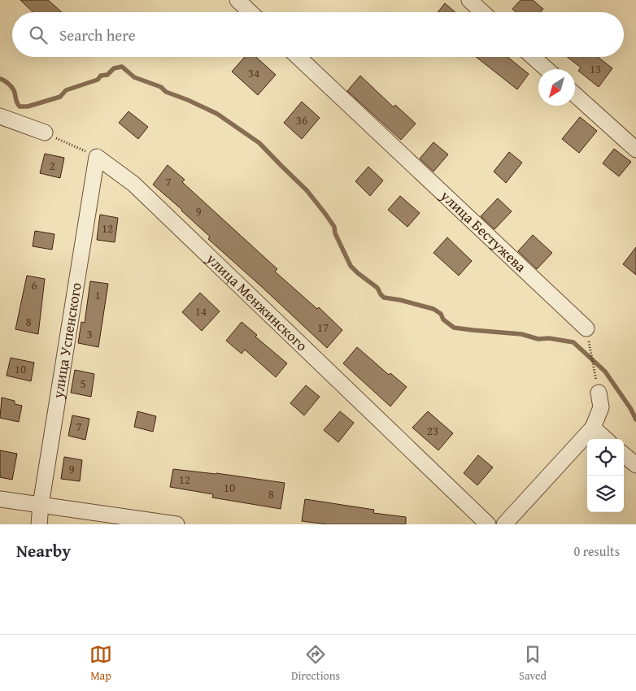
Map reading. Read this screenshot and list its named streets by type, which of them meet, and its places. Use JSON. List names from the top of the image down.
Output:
{
  "streets": {
    "street": ["улица Бестужева", "улица Менжинского", "улица Успенского"]
  },
  "crossings": [
    ["улица Менжинского", "улица Успенского"]
  ],
  "house_numbers": [
    "13",
    "34",
    "36",
    "2",
    "7",
    "9",
    "12",
    "6",
    "1",
    "14",
    "8",
    "17",
    "3",
    "10",
    "5",
    "7",
    "23",
    "9",
    "12",
    "10",
    "8"
  ],
  "north": "bottom left",
  "page": {
    "search": "Search here",
    "heading": ["Nearby", "0 results"],
    "nav": ["Map", "Directions", "Saved"]
  }
}
